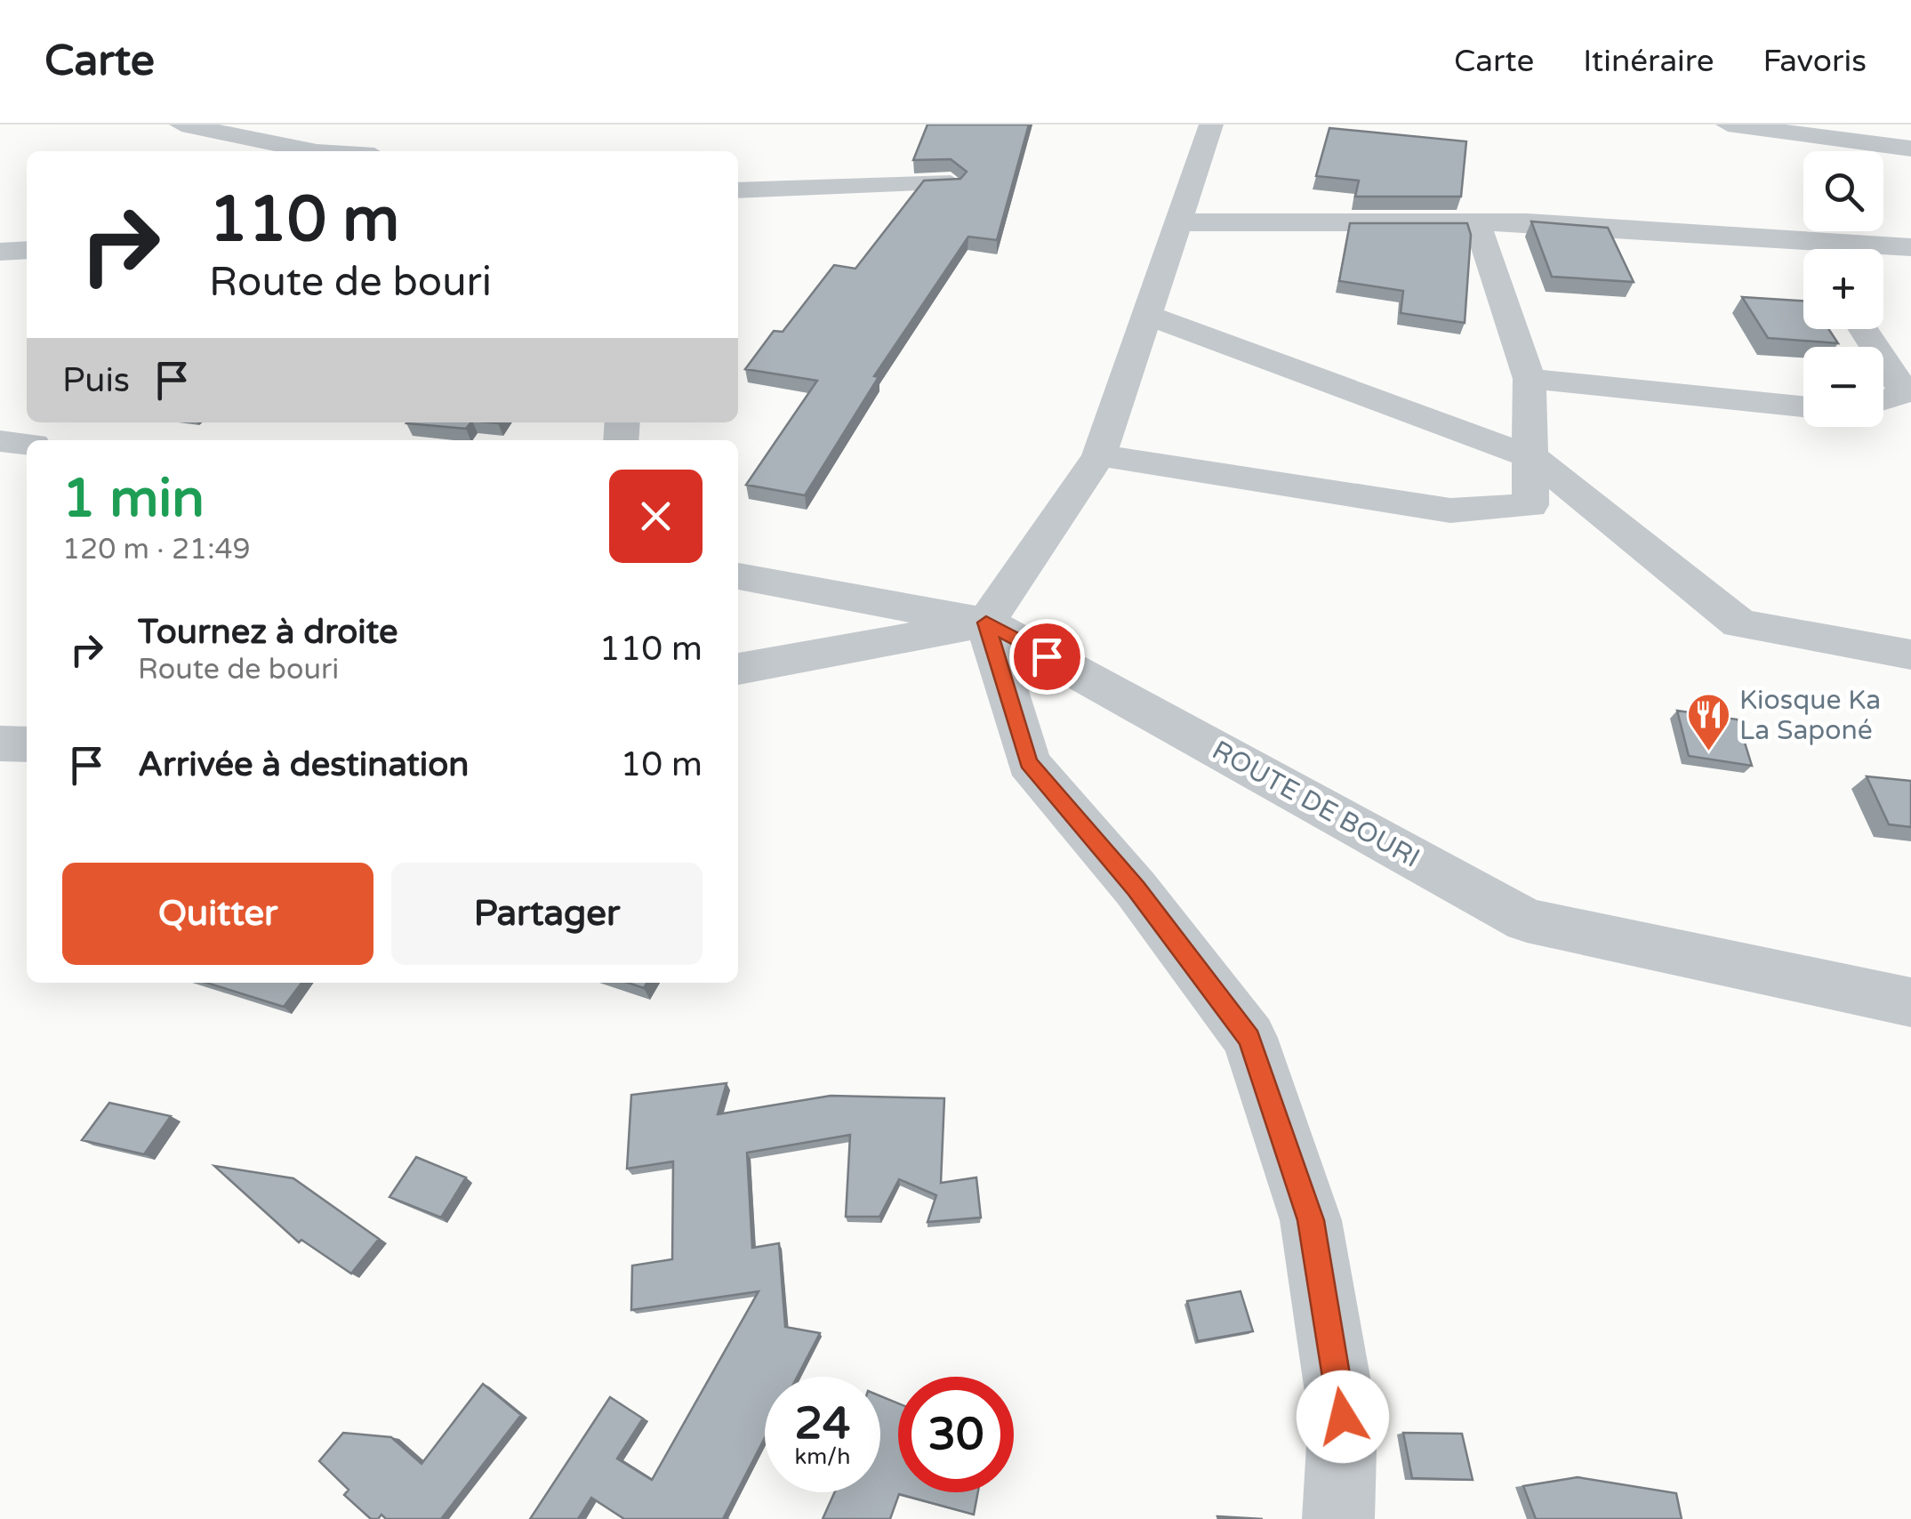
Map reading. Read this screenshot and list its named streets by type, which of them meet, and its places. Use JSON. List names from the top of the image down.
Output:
{
  "streets": {
    "street": ["ROUTE DE BOURI"]
  },
  "places": {
    "restaurant": ["Kiosque Ka La Saponé"]
  },
  "page": {
    "header": "Carte",
    "nav": ["Carte", "Itinéraire", "Favoris"],
    "map_buttons": ["+", "−"],
    "turn": ["110 m", "Route de bouri"],
    "then": "Puis",
    "heading": ["1 min", "120 m · 21:49"],
    "list": [
      {
        "name": "Tournez à droite",
        "note": "Route de bouri",
        "value": "110 m"
      },
      {
        "name": "Arrivée à destination",
        "value": "10 m"
      }
    ],
    "buttons": ["Quitter", "Partager"],
    "speed": "24 km/h",
    "limit": "30"
  }
}
